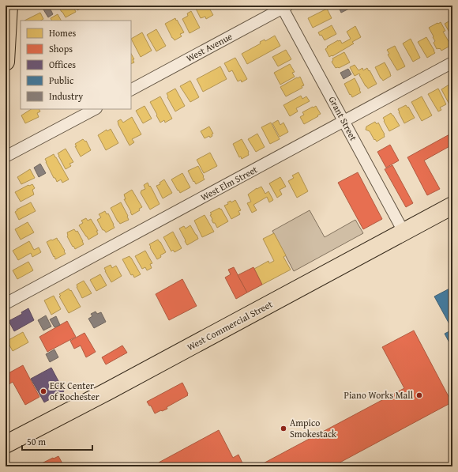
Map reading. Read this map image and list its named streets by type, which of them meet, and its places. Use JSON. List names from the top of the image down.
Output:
{
  "streets": {
    "main road": ["West Commercial Street"],
    "street": ["West Avenue", "Grant Street", "West Elm Street"]
  },
  "crossings": [
    ["West Avenue", "Grant Street"],
    ["Grant Street", "West Elm Street"],
    ["Grant Street", "West Commercial Street"]
  ],
  "places": ["ECK Center of Rochester", "Piano Works Mall", "Ampico Smokestack"],
  "legend": [
    "Homes",
    "Shops",
    "Offices",
    "Public",
    "Industry"
  ],
  "scale_bar": "50 m"
}
